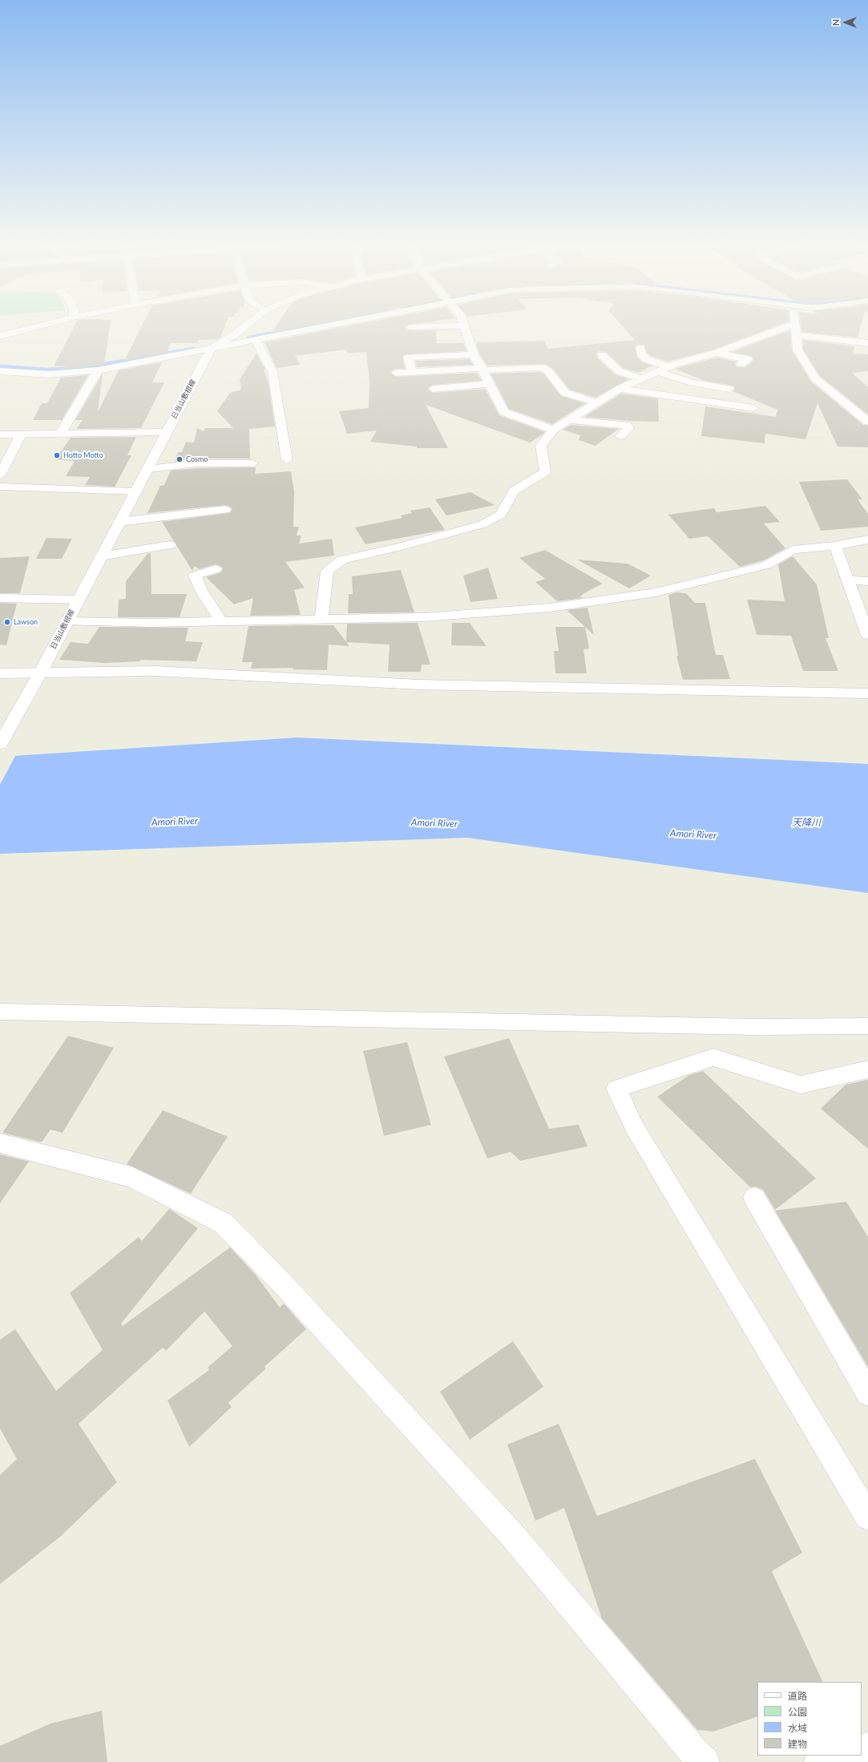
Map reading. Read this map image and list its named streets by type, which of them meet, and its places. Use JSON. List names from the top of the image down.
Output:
{
  "streets": {
    "street": ["日当山敷根線"]
  },
  "water": ["Amori River", "天降川"],
  "places": ["Hotto Motto", "Cosmo", "Lawson"],
  "legend": [
    "道路",
    "公園",
    "水域",
    "建物"
  ],
  "north": "left"
}
